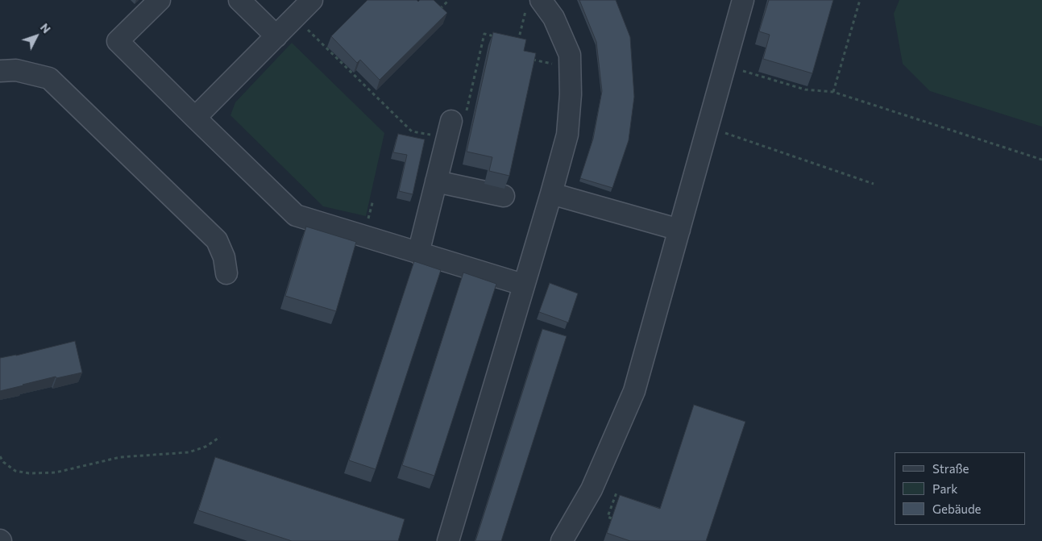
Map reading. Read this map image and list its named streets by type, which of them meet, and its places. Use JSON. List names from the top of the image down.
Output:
{
  "legend": ["Straße", "Park", "Gebäude"],
  "north": "top right"
}
